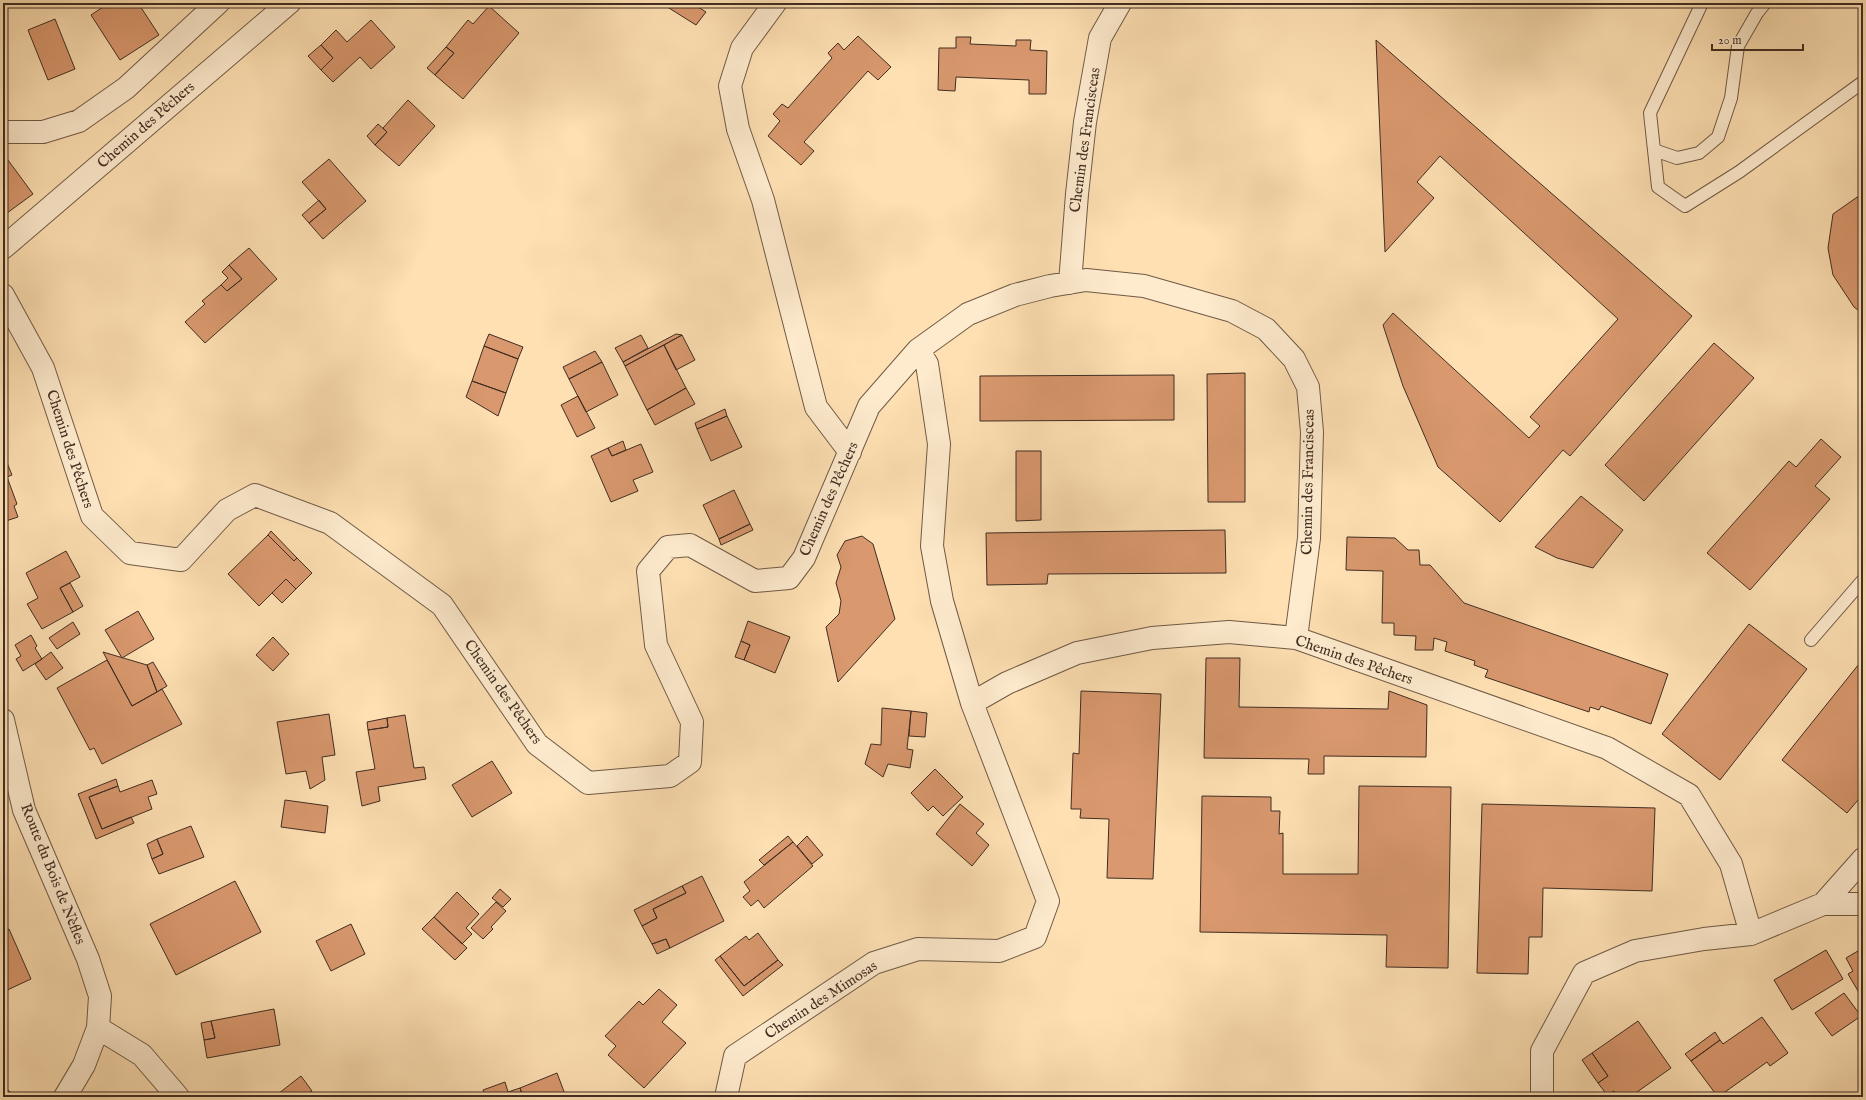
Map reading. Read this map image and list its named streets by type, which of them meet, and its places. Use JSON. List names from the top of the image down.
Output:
{
  "streets": {
    "street": [
      "Chemin des Pêchers",
      "Chemin des Francisceas",
      "Route du Bois de Nèfles",
      "Chemin des Mimosas"
    ]
  },
  "crossings": [
    ["Chemin des Pêchers", "Chemin des Francisceas"],
    ["Chemin des Pêchers", "Chemin des Mimosas"]
  ],
  "scale_bar": "20 m"
}
